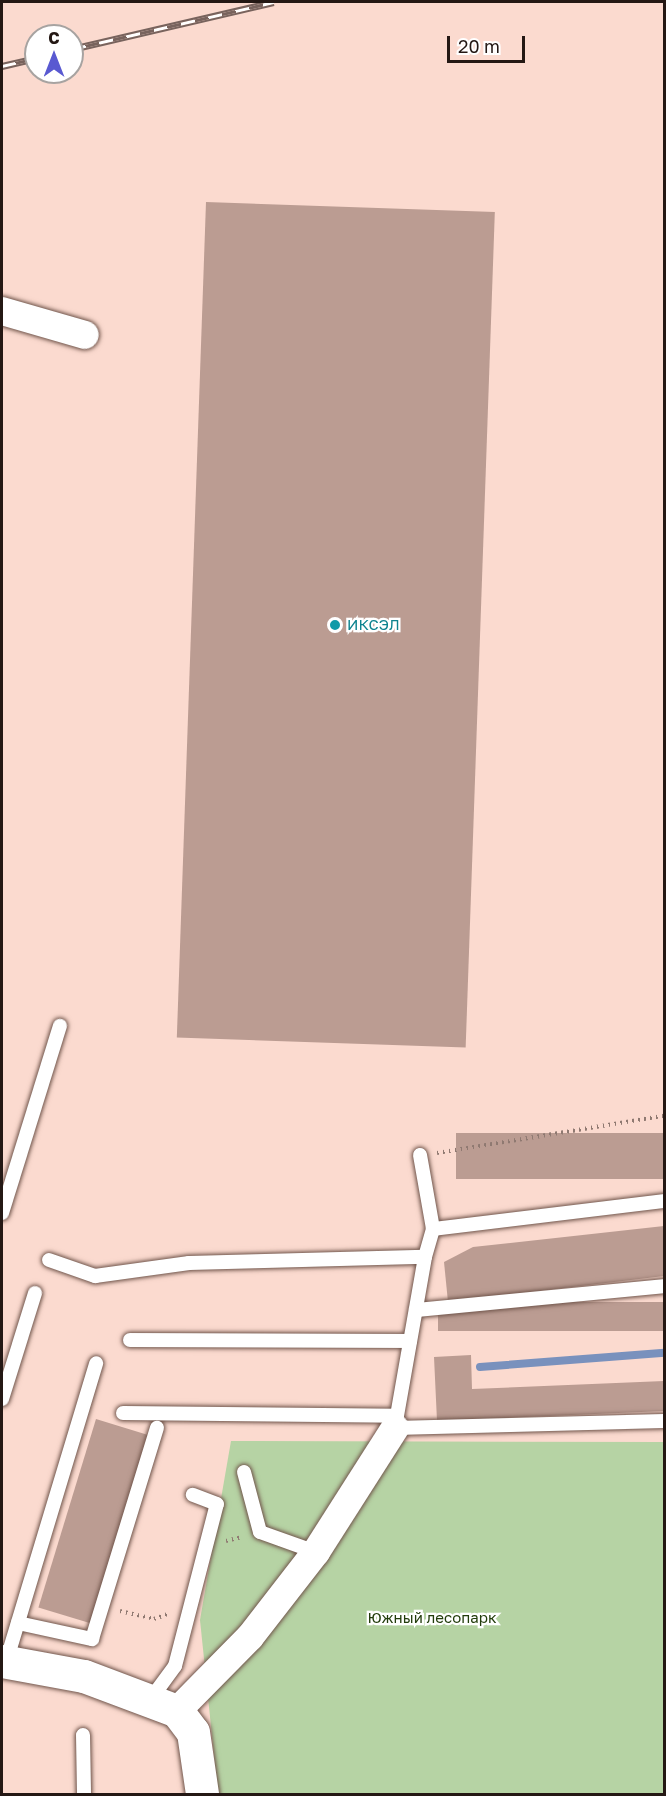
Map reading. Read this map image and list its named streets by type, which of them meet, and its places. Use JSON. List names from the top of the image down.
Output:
{
  "parks": ["Южный лесопарк"],
  "places": ["ИКСЭЛ"],
  "scale_bar": "20 m",
  "north": "top"
}
